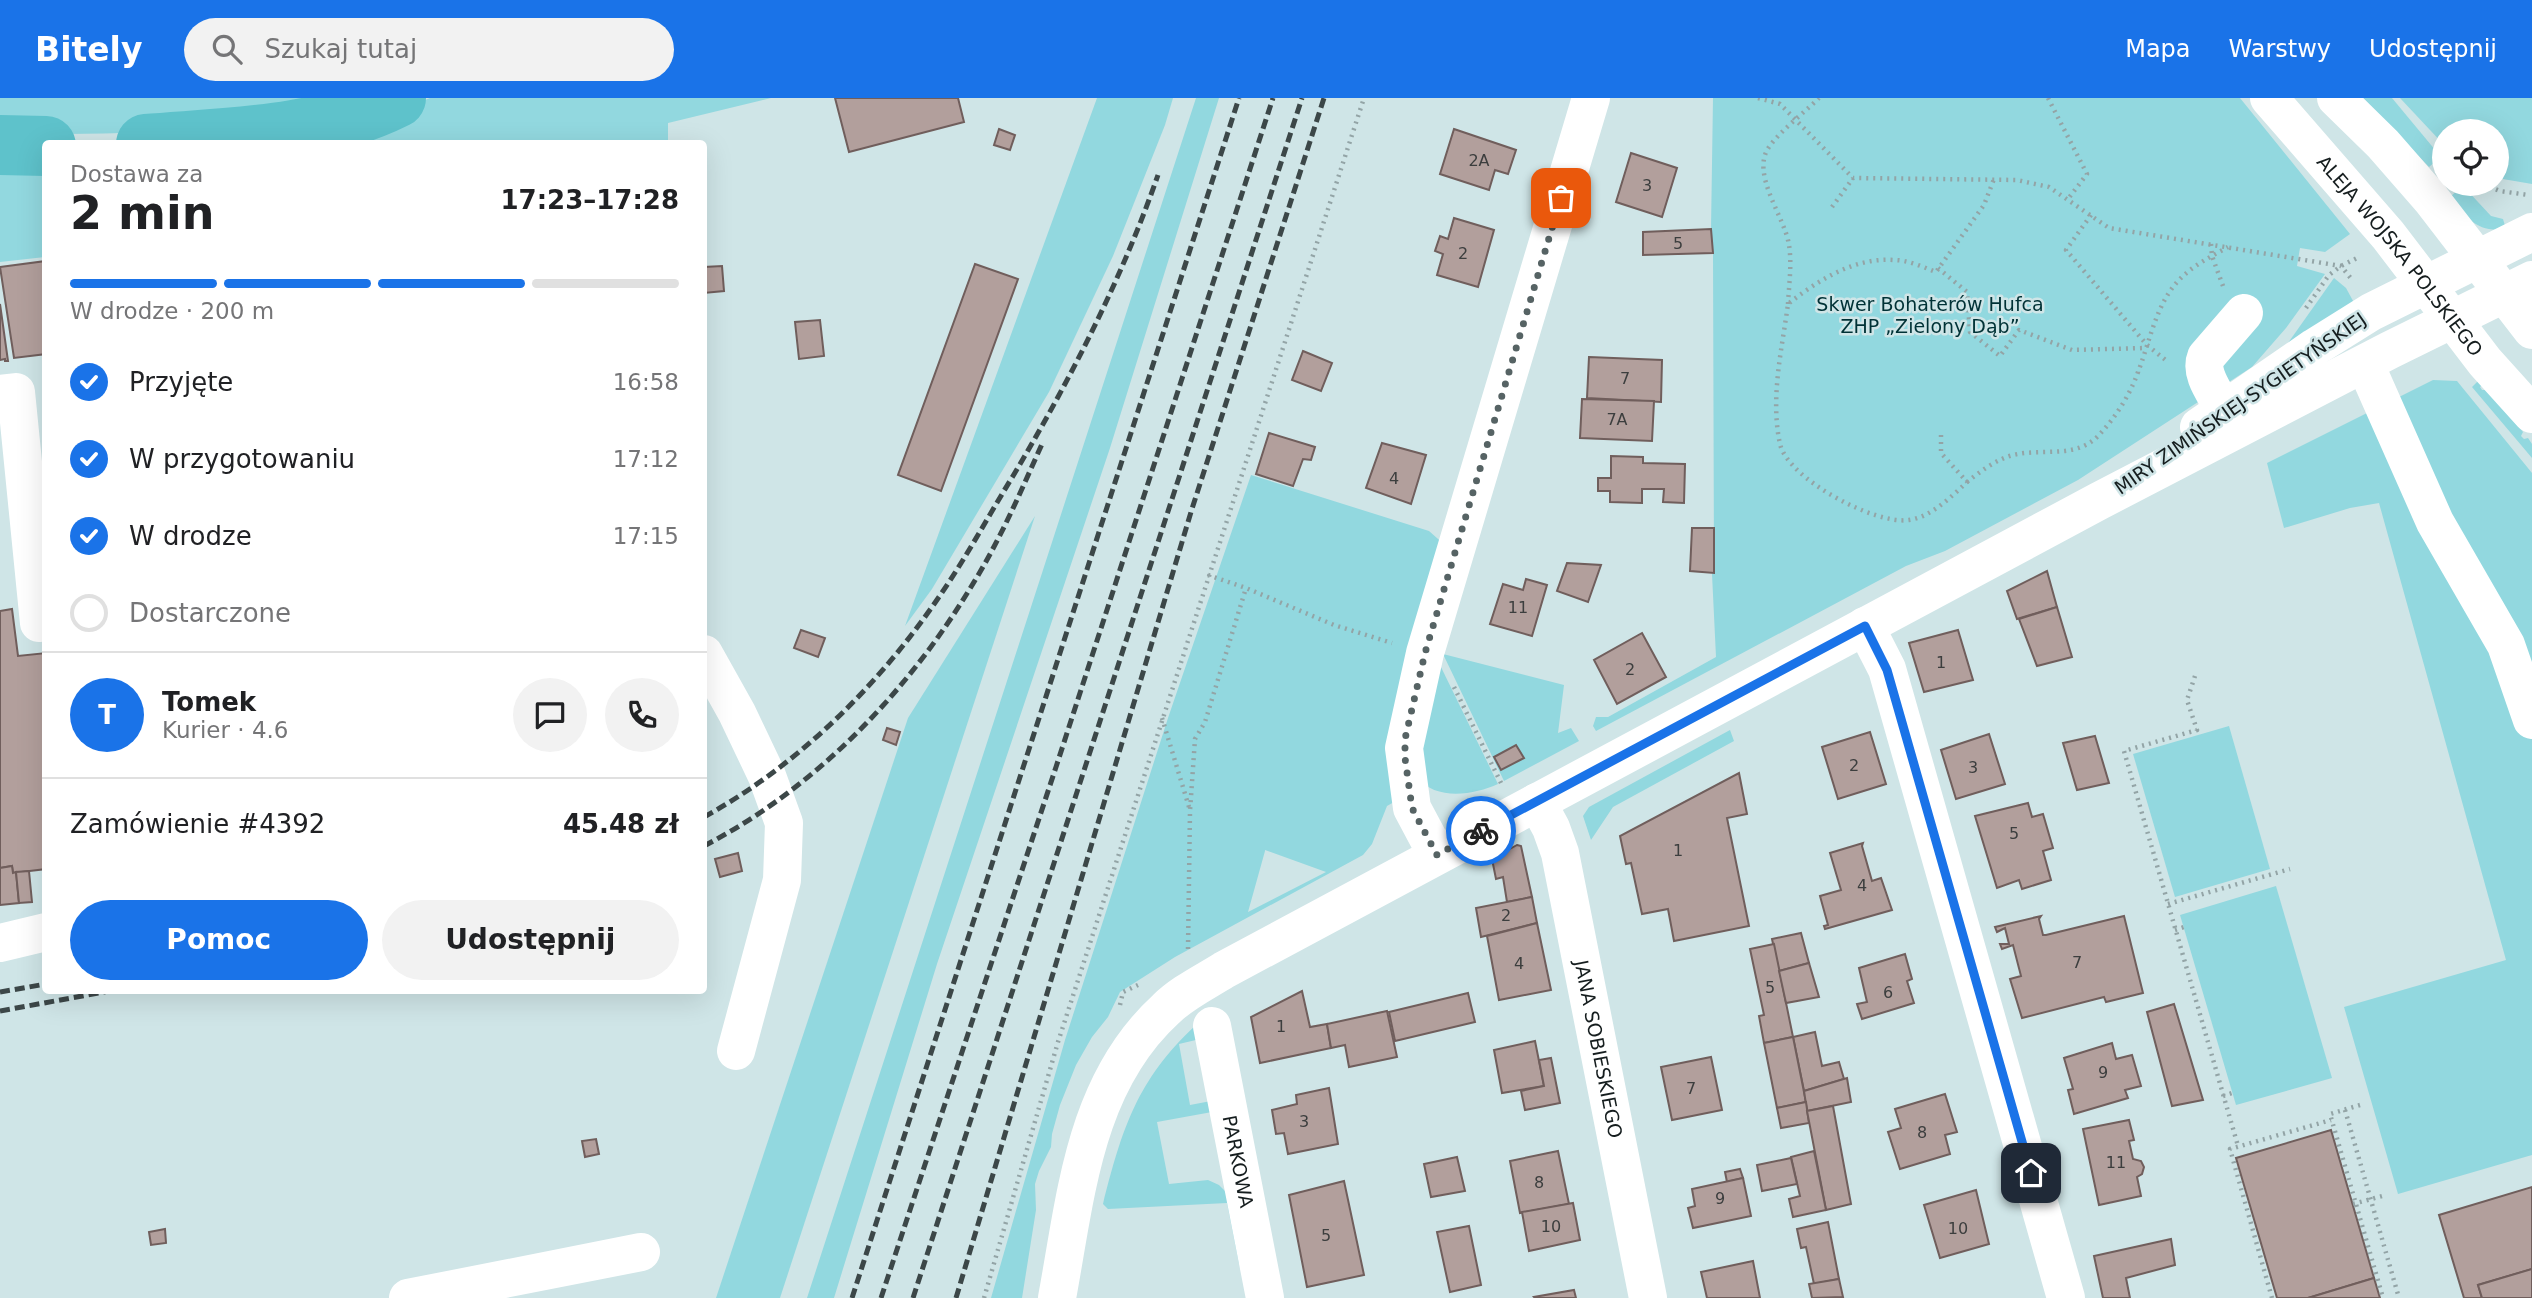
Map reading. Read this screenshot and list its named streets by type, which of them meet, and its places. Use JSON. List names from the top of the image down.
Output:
{
  "streets": {
    "street": [
      "ALEJA WOJSKA POLSKIEGO",
      "MIRY ZIMIŃSKIEJ-SYGIETYŃSKIEJ",
      "JANA SOBIESKIEGO",
      "PARKOWA"
    ]
  },
  "crossings": [
    ["ALEJA WOJSKA POLSKIEGO", "MIRY ZIMIŃSKIEJ-SYGIETYŃSKIEJ"],
    ["MIRY ZIMIŃSKIEJ-SYGIETYŃSKIEJ", "JANA SOBIESKIEGO"]
  ],
  "parks": ["Skwer Bohaterów Hufca ZHP „Zielony Dąb”"],
  "house_numbers": [
    "2A",
    "3",
    "5",
    "2",
    "7",
    "7A",
    "4",
    "11",
    "1",
    "2",
    "2",
    "3",
    "5",
    "1",
    "4",
    "2",
    "7",
    "4",
    "5",
    "6",
    "1",
    "9",
    "7",
    "3",
    "8",
    "11",
    "8",
    "9",
    "10",
    "10",
    "5"
  ],
  "page": {
    "header": "Bitely",
    "search": "Szukaj tutaj",
    "nav": ["Mapa", "Warstwy", "Udostępnij"],
    "heading": ["2 min", "Dostawa za", "17:23–17:28"],
    "panel": [
      "Tomek",
      "Kurier · 4.6",
      "Zamówienie #4392",
      "45.48 zł"
    ],
    "bar": "W drodze · 200 m",
    "list": [
      ["Przyjęte", "16:58"],
      ["W przygotowaniu", "17:12"],
      ["W drodze", "17:15"],
      "Dostarczone"
    ],
    "round": "T",
    "buttons": ["Pomoc", "Udostępnij"]
  }
}
